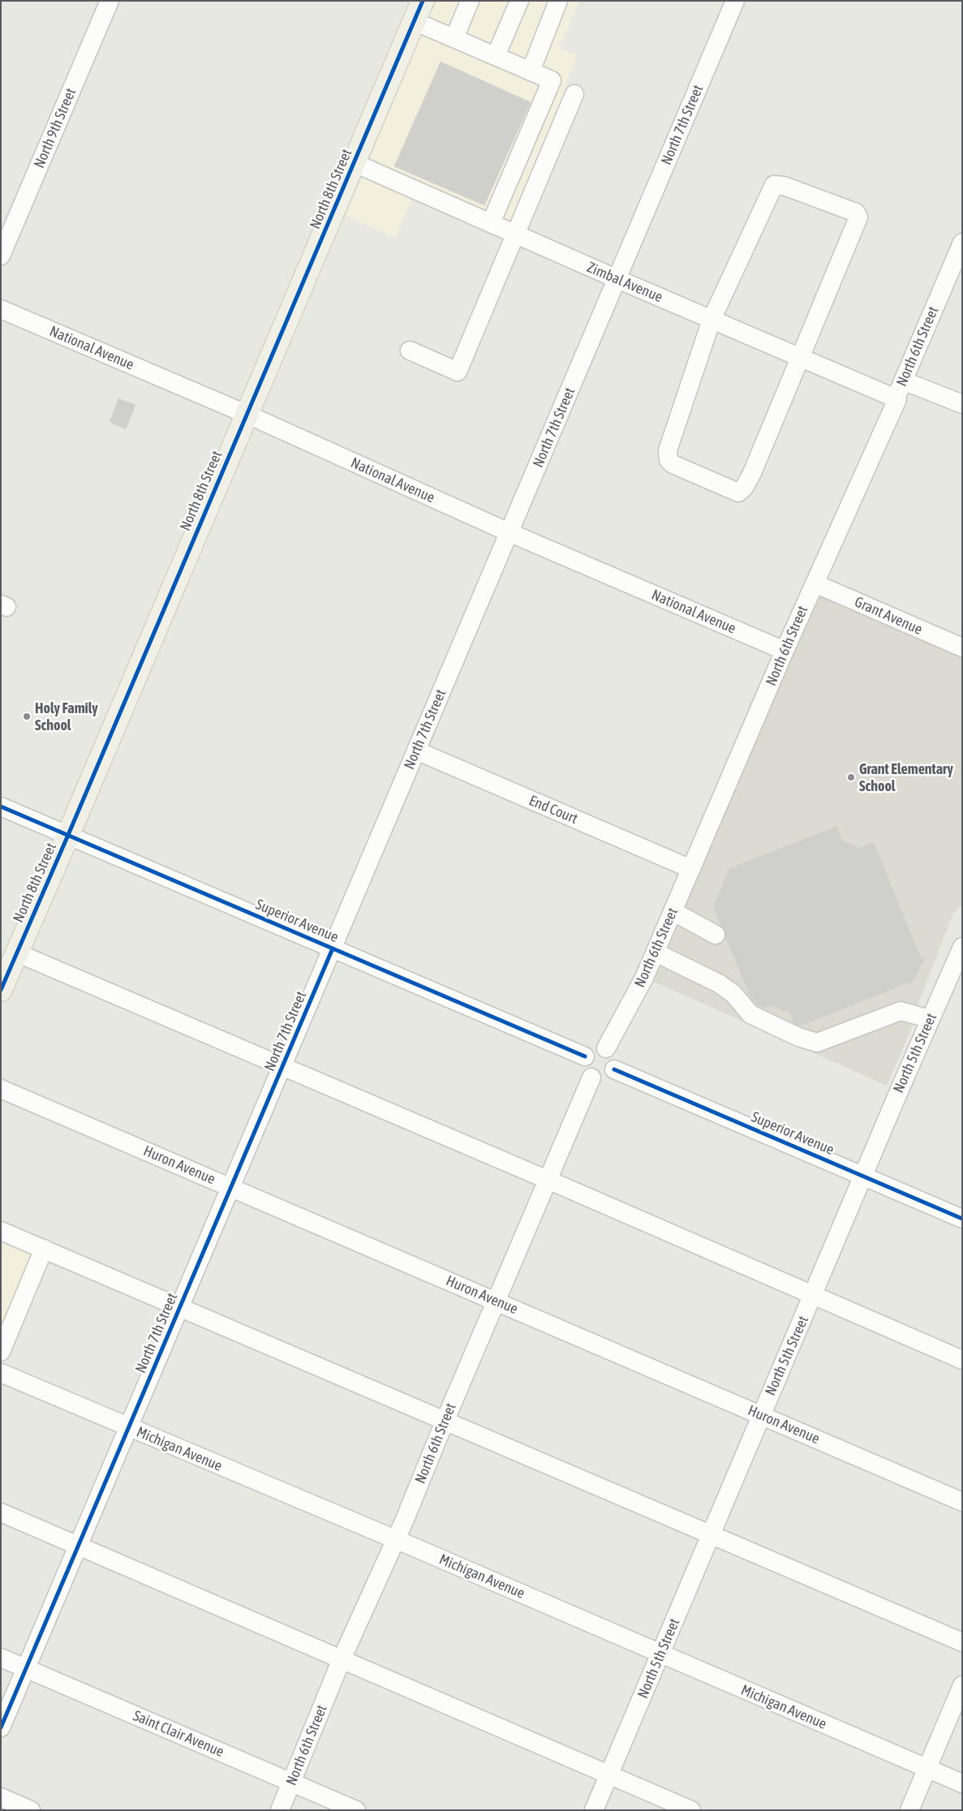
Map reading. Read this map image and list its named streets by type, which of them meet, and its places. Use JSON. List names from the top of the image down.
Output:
{
  "streets": {
    "main road": ["North 8th Street"],
    "street": [
      "North 7th Street",
      "North 9th Street",
      "Zimbal Avenue",
      "North 6th Street",
      "National Avenue",
      "Grant Avenue",
      "End Court",
      "Superior Avenue",
      "North 5th Street",
      "Huron Avenue",
      "Michigan Avenue",
      "Saint Clair Avenue"
    ]
  },
  "crossings": [
    ["North 7th Street", "Zimbal Avenue"],
    ["North 7th Street", "National Avenue"],
    ["North 7th Street", "End Court"],
    ["North 7th Street", "Superior Avenue"],
    ["North 7th Street", "Huron Avenue"],
    ["North 7th Street", "Michigan Avenue"],
    ["North 7th Street", "Saint Clair Avenue"],
    ["North 8th Street", "Zimbal Avenue"],
    ["North 8th Street", "National Avenue"],
    ["North 8th Street", "Superior Avenue"],
    ["Zimbal Avenue", "North 6th Street"],
    ["North 6th Street", "National Avenue"],
    ["North 6th Street", "Grant Avenue"],
    ["North 6th Street", "End Court"],
    ["North 6th Street", "Superior Avenue"],
    ["North 6th Street", "Huron Avenue"],
    ["North 6th Street", "Michigan Avenue"],
    ["North 6th Street", "Saint Clair Avenue"],
    ["Superior Avenue", "North 5th Street"],
    ["North 5th Street", "Huron Avenue"],
    ["North 5th Street", "Michigan Avenue"]
  ],
  "places": ["Holy Family School", "Grant Elementary School"]
}
